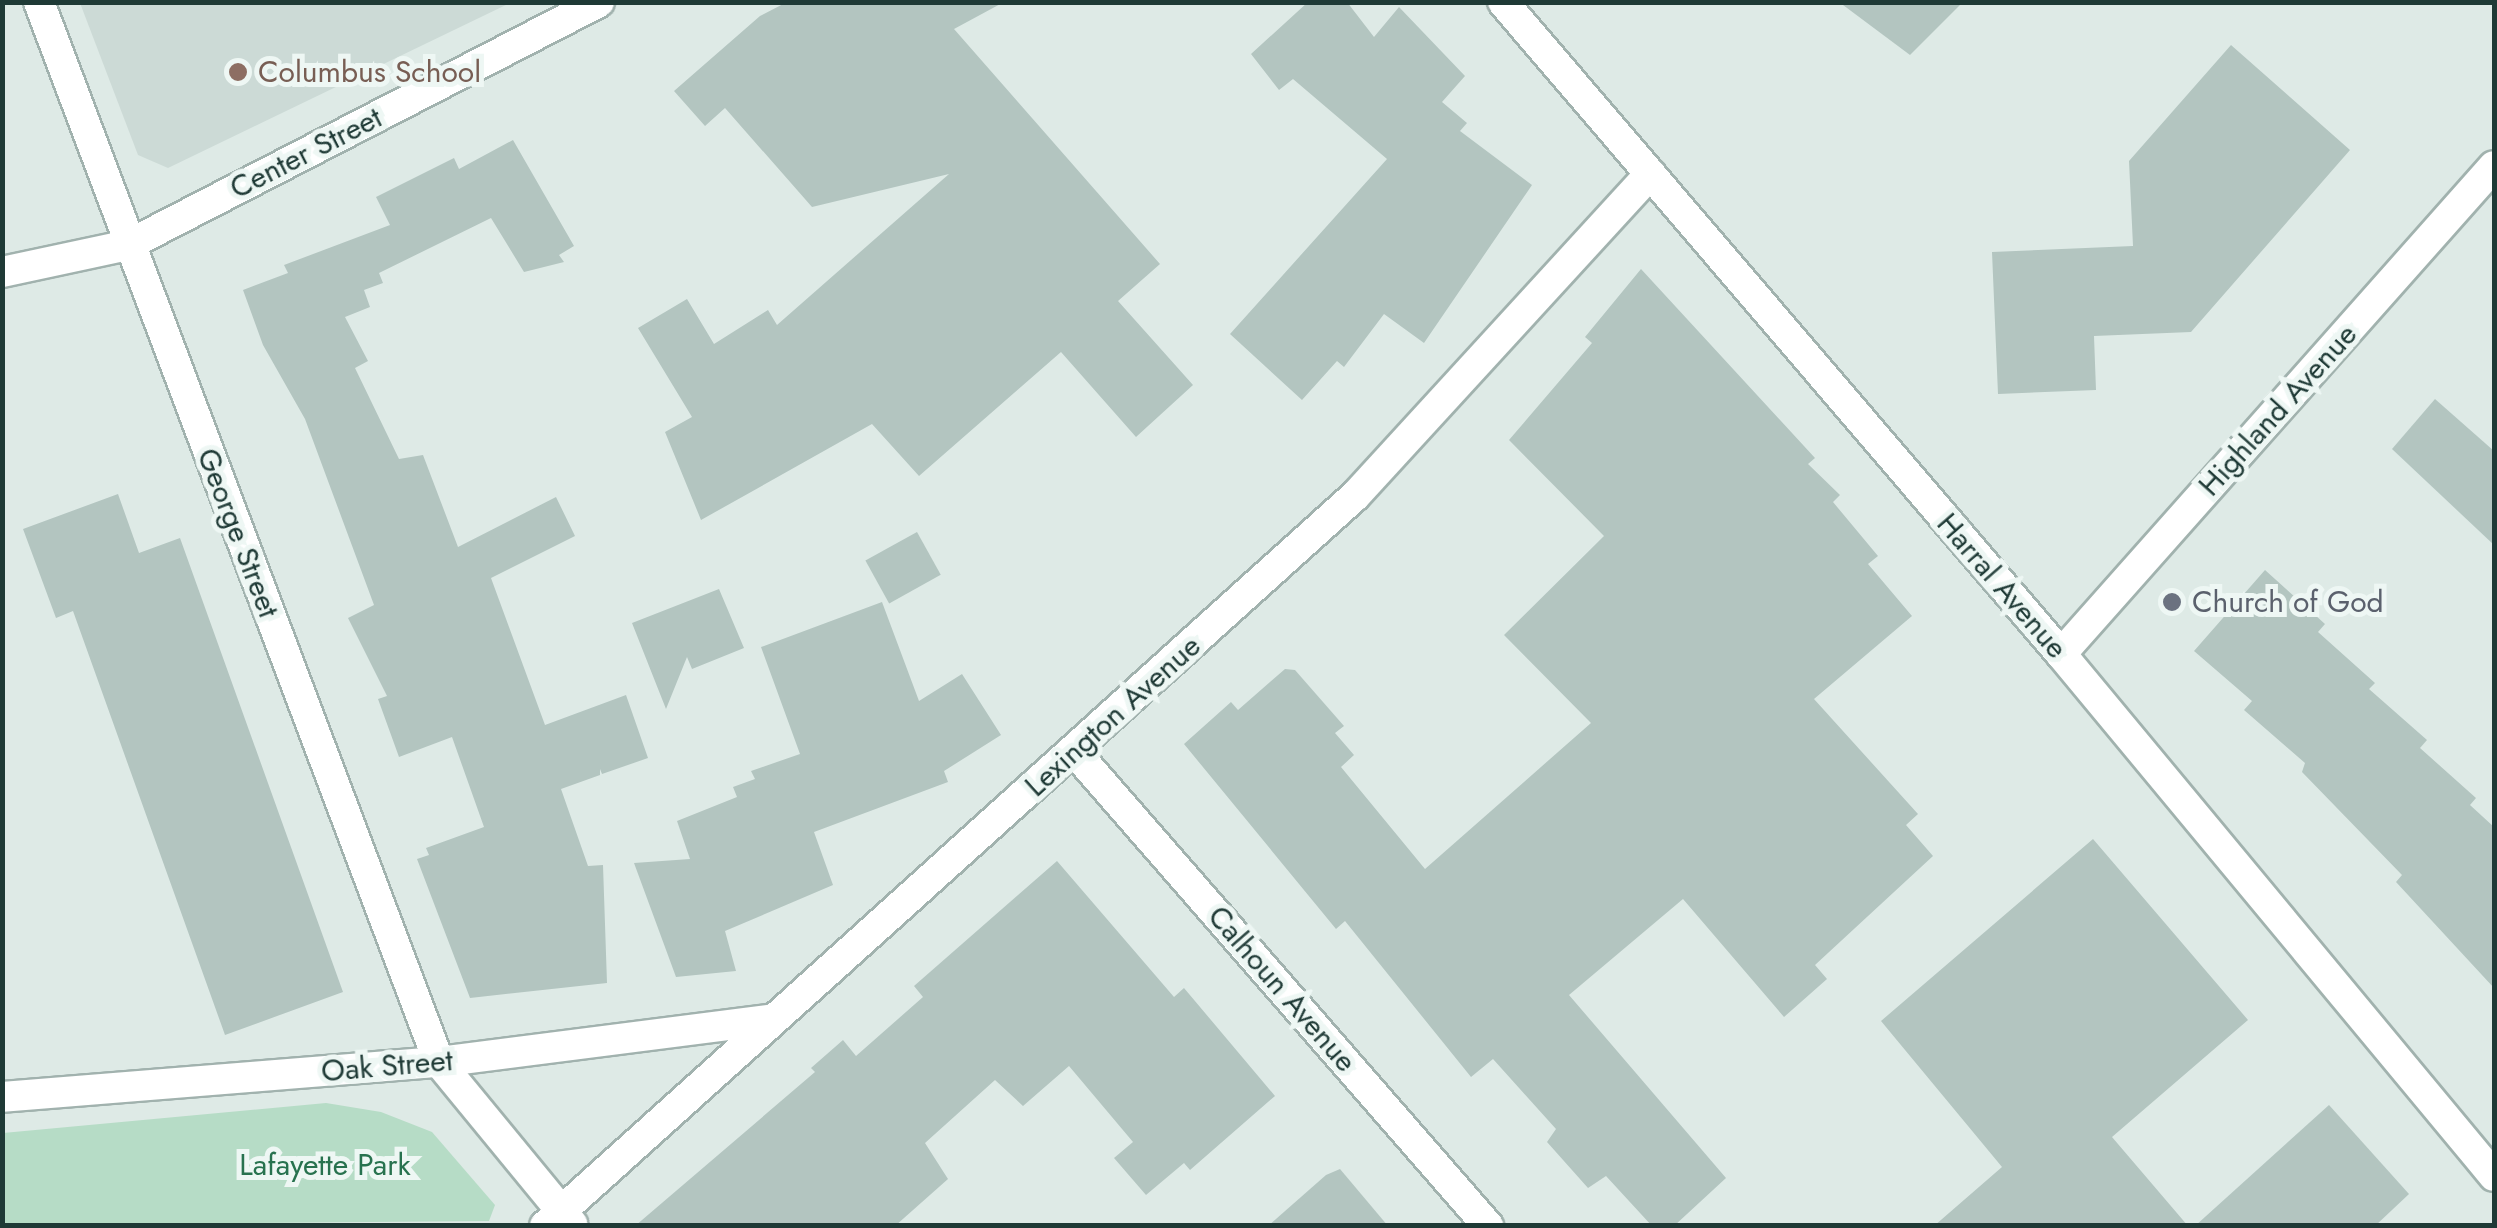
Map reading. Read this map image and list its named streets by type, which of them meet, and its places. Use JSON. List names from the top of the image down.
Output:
{
  "streets": {
    "street": [
      "Center Street",
      "Highland Avenue",
      "George Street",
      "Harral Avenue",
      "Lexington Avenue",
      "Calhoun Avenue",
      "Oak Street"
    ]
  },
  "crossings": [
    ["Center Street", "George Street"],
    ["Highland Avenue", "Harral Avenue"],
    ["George Street", "Lexington Avenue"],
    ["George Street", "Oak Street"],
    ["Harral Avenue", "Lexington Avenue"],
    ["Lexington Avenue", "Calhoun Avenue"],
    ["Lexington Avenue", "Oak Street"]
  ],
  "parks": ["Lafayette Park"],
  "places": ["Columbus School", "Church of God"]
}
